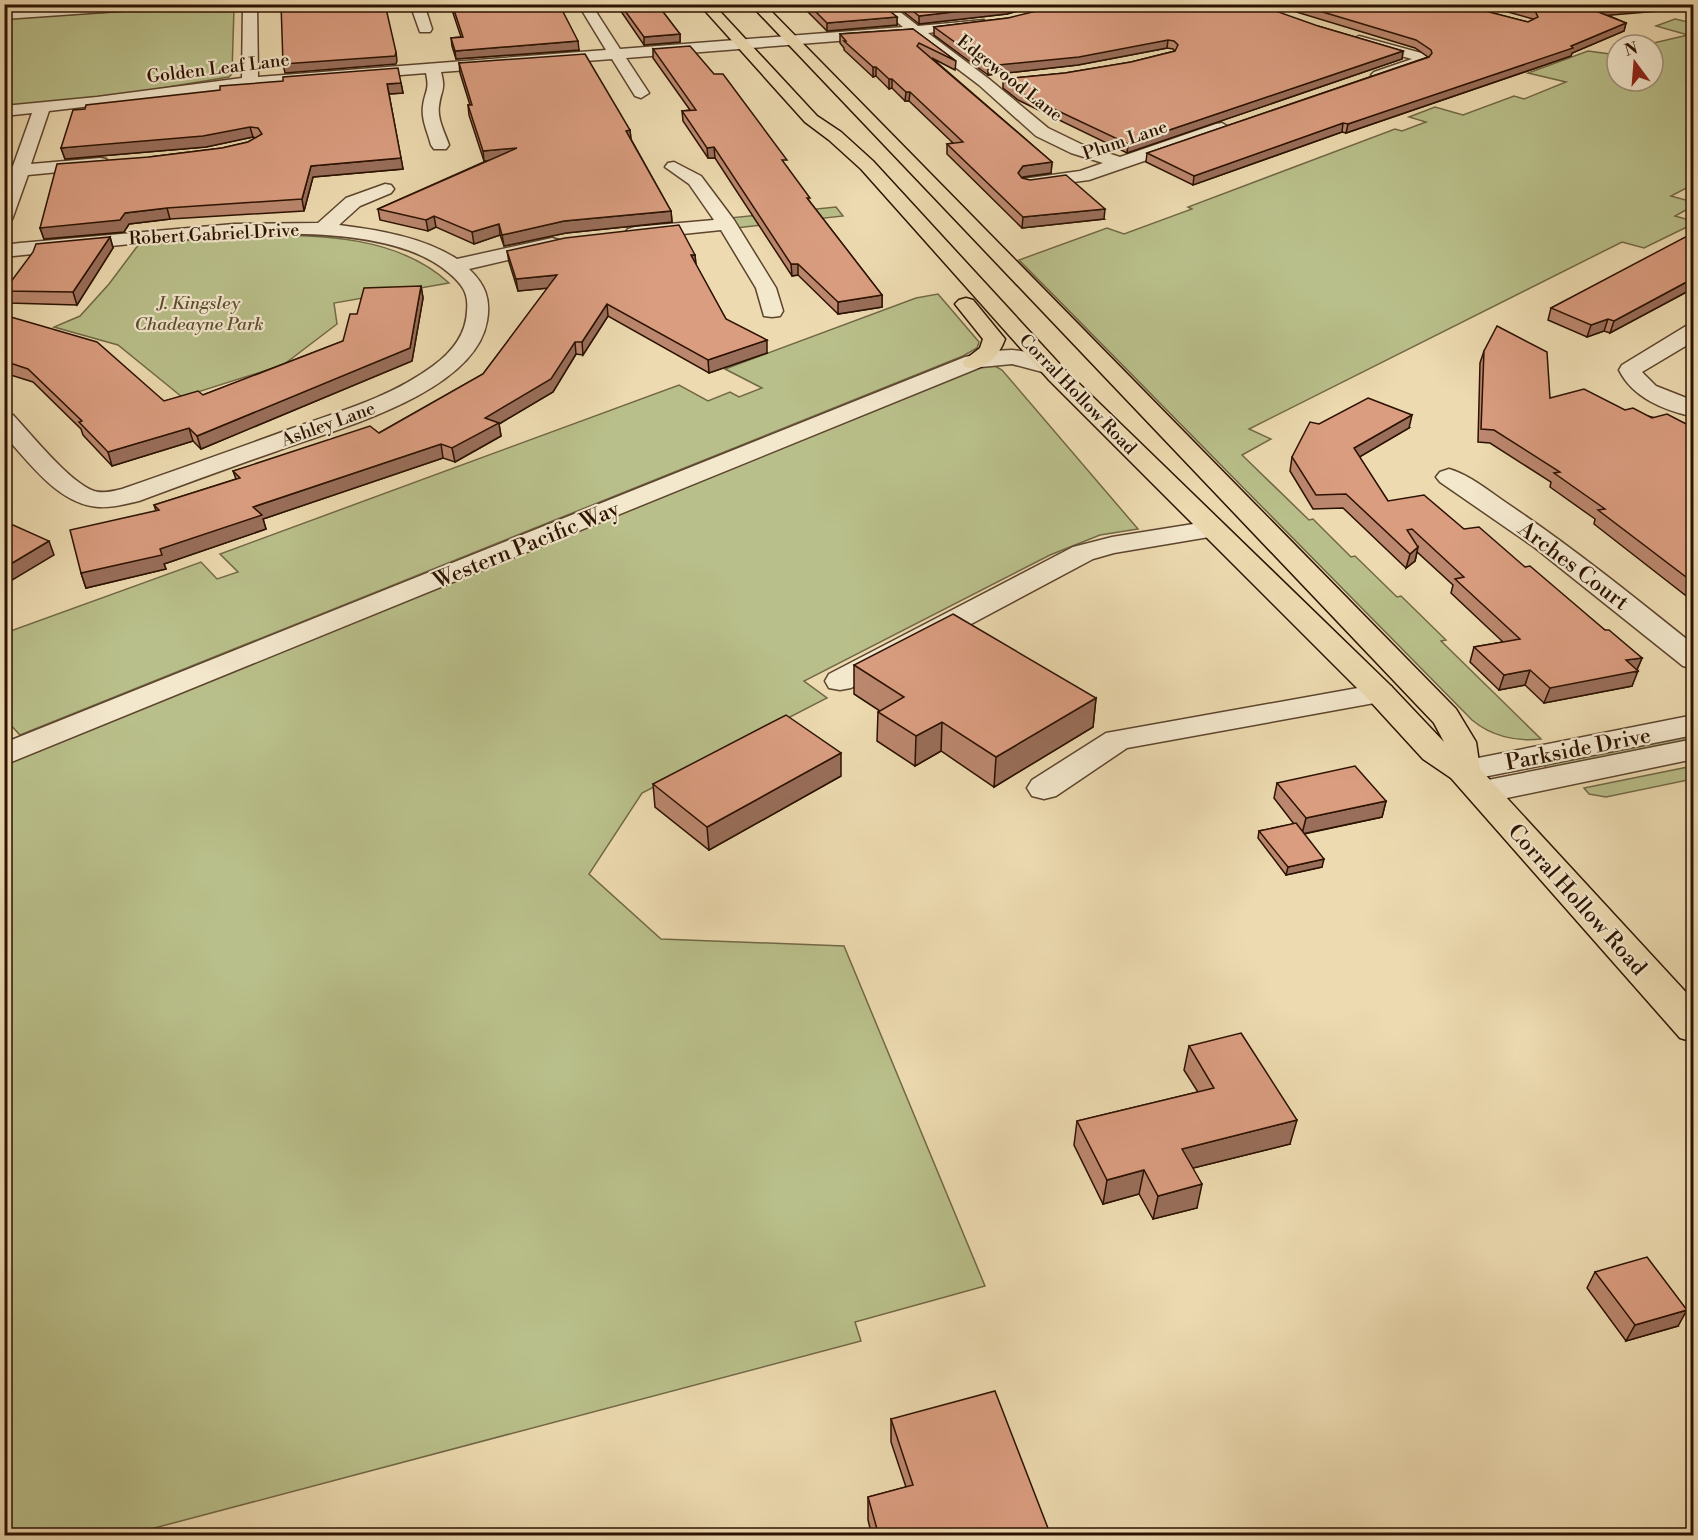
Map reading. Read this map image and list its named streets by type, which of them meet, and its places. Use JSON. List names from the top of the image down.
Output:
{
  "streets": {
    "main road": ["Corral Hollow Road"],
    "street": [
      "Golden Leaf Lane",
      "Edgewood Lane",
      "Plum Lane",
      "Robert Gabriel Drive",
      "Ashley Lane",
      "Western Pacific Way",
      "Arches Court",
      "Parkside Drive"
    ]
  },
  "crossings": [
    ["Golden Leaf Lane", "Edgewood Lane"],
    ["Golden Leaf Lane", "Corral Hollow Road"],
    ["Edgewood Lane", "Plum Lane"],
    ["Robert Gabriel Drive", "Ashley Lane"],
    ["Corral Hollow Road", "Western Pacific Way"],
    ["Corral Hollow Road", "Parkside Drive"]
  ],
  "parks": ["J. Kingsley Chadeayne Park"],
  "north": "top"
}
